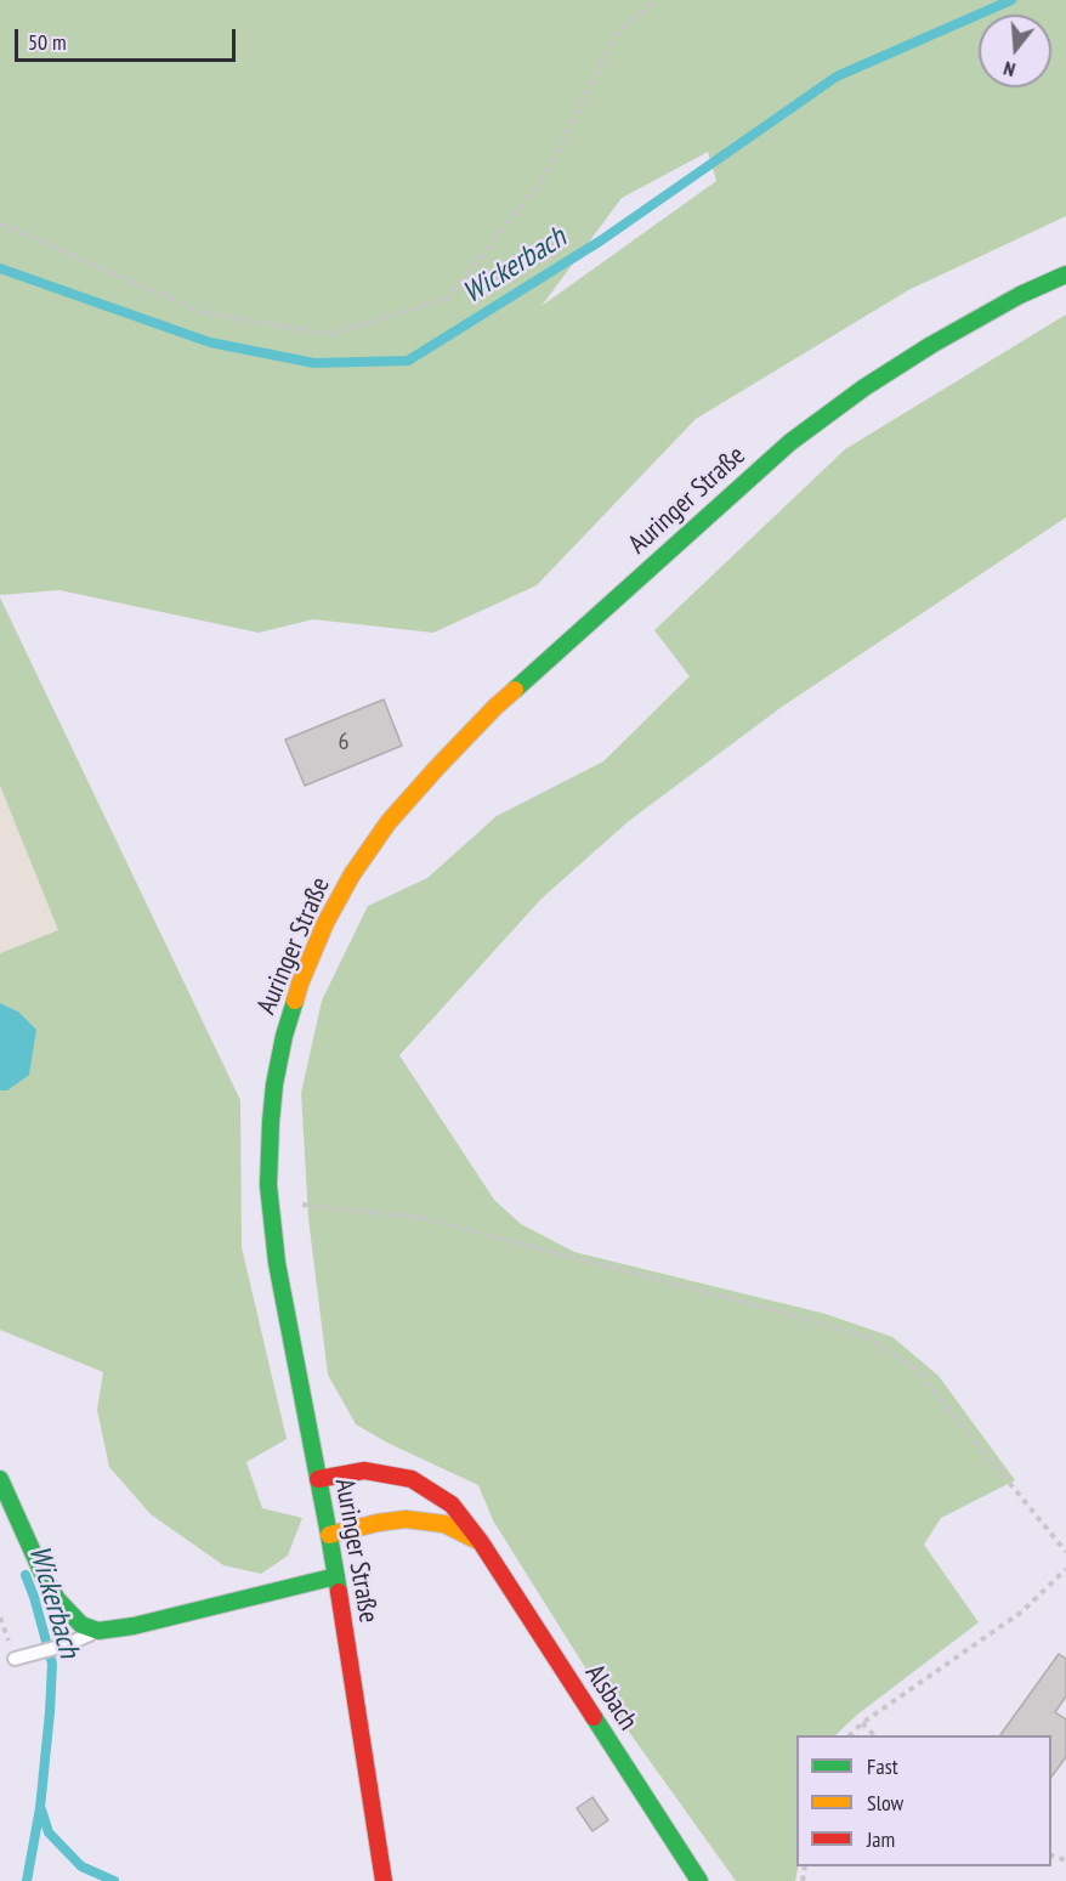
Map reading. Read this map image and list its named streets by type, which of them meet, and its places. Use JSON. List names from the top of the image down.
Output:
{
  "streets": {
    "street": ["Auringer Straße", "Alsbach"]
  },
  "crossings": [
    ["Auringer Straße", "Alsbach"]
  ],
  "water": ["Wickerbach"],
  "house_numbers": ["6"],
  "legend": ["Fast", "Slow", "Jam"],
  "scale_bar": "50 m",
  "north": "bottom"
}
